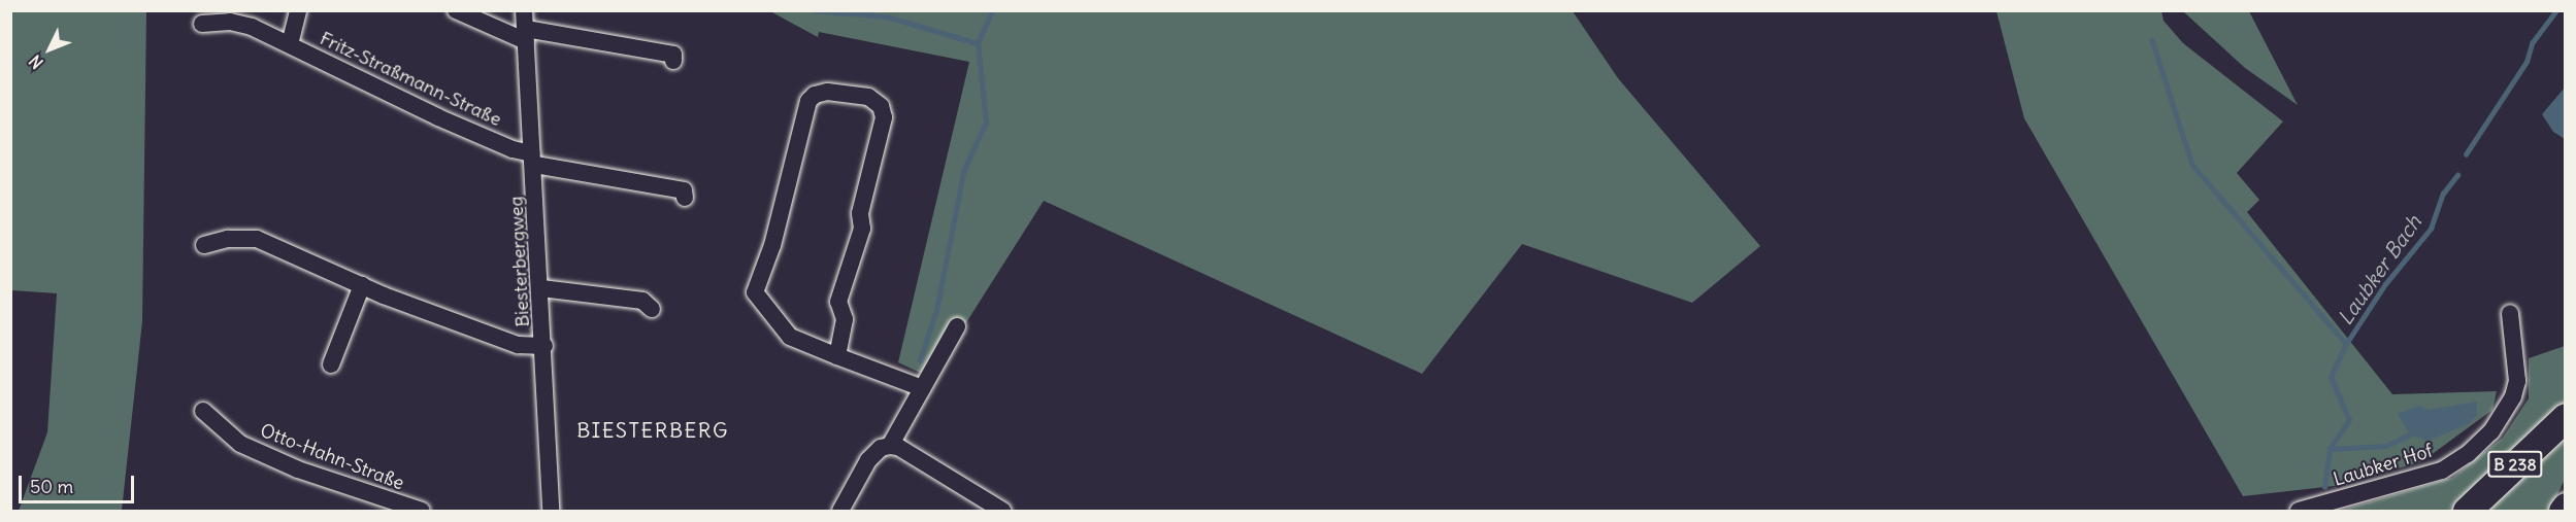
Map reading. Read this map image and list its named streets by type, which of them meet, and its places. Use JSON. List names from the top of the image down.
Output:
{
  "streets": {
    "main road": ["B 238"],
    "street": [
      "Fritz-Straßmann-Straße",
      "Biesterbergweg",
      "Otto-Hahn-Straße",
      "Laubker Hof"
    ]
  },
  "crossings": [
    ["Fritz-Straßmann-Straße", "Biesterbergweg"]
  ],
  "districts": ["BIESTERBERG"],
  "water": ["Laubker Bach"],
  "scale_bar": "50 m",
  "north": "bottom left"
}
